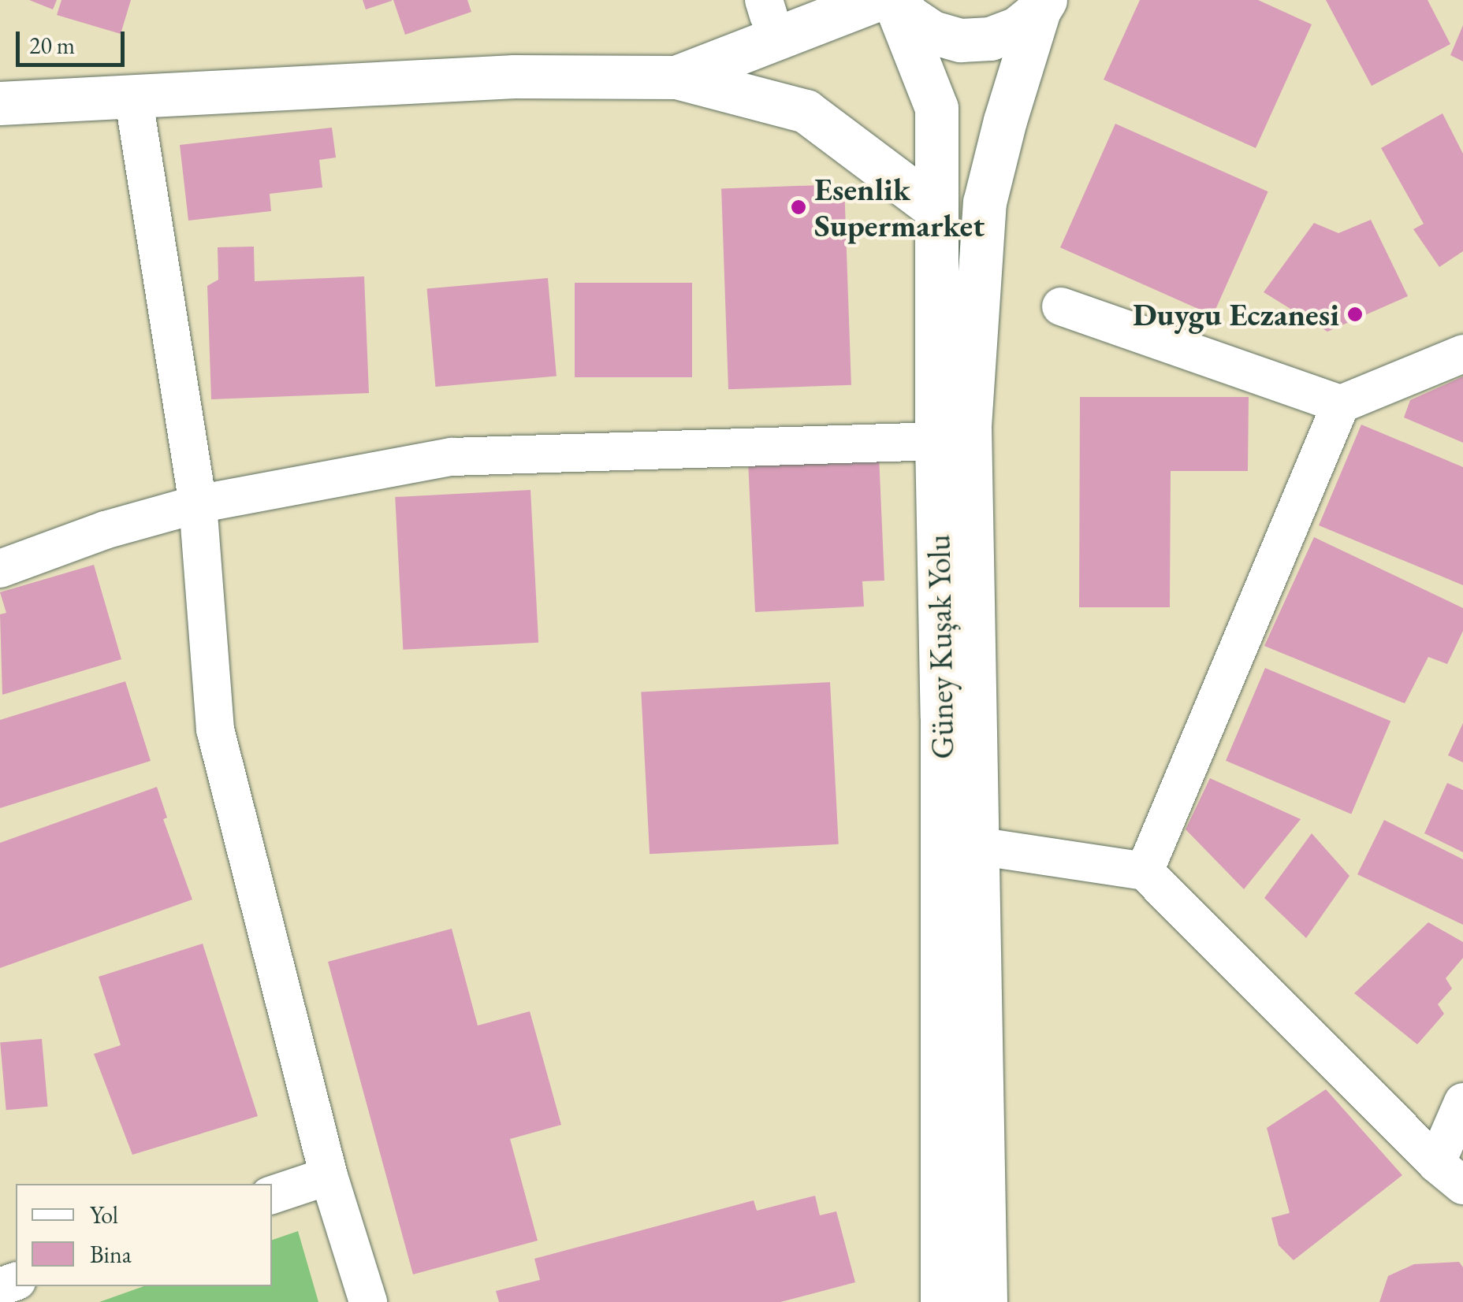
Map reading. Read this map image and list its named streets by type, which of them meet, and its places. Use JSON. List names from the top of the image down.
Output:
{
  "streets": {
    "main road": ["Güney Kuşak Yolu"]
  },
  "places": ["Esenlik Supermarket", "Duygu Eczanesi"],
  "legend": ["Yol", "Bina"],
  "scale_bar": "20 m"
}
